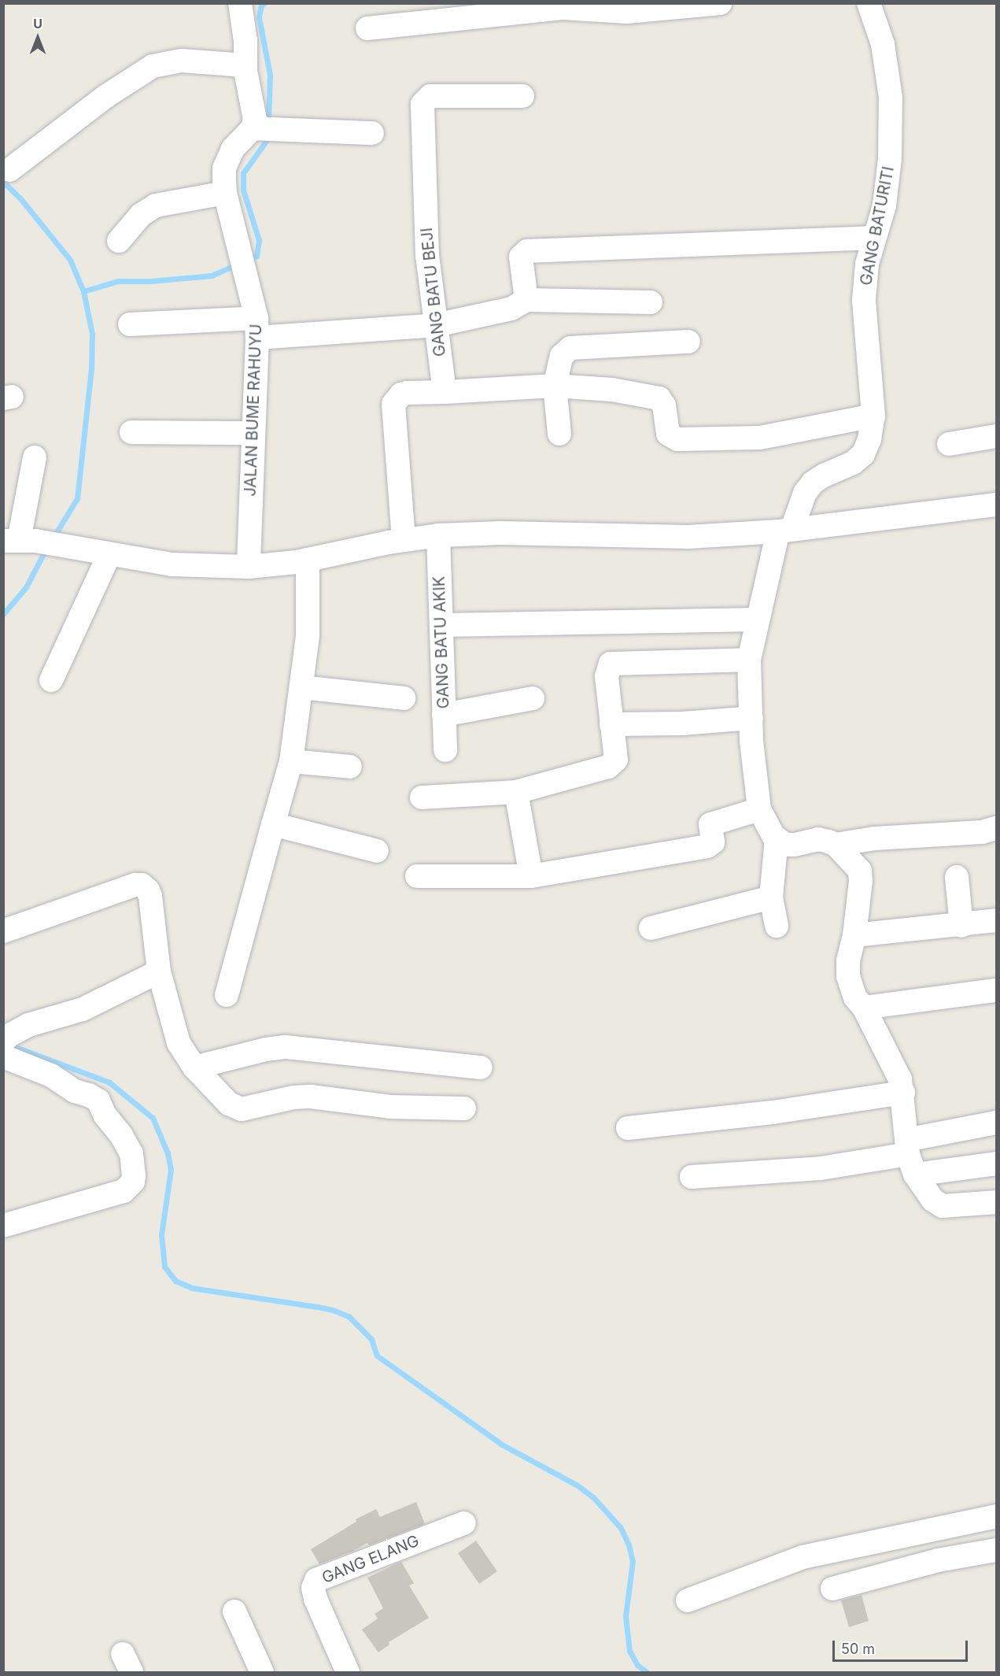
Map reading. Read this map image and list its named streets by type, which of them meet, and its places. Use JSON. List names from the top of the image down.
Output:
{
  "streets": {
    "street": [
      "GANG BATURITI",
      "GANG BATU BEJI",
      "JALAN BUME RAHUYU",
      "GANG BATU AKIK",
      "GANG ELANG"
    ]
  },
  "scale_bar": "50 m",
  "north": "top"
}
